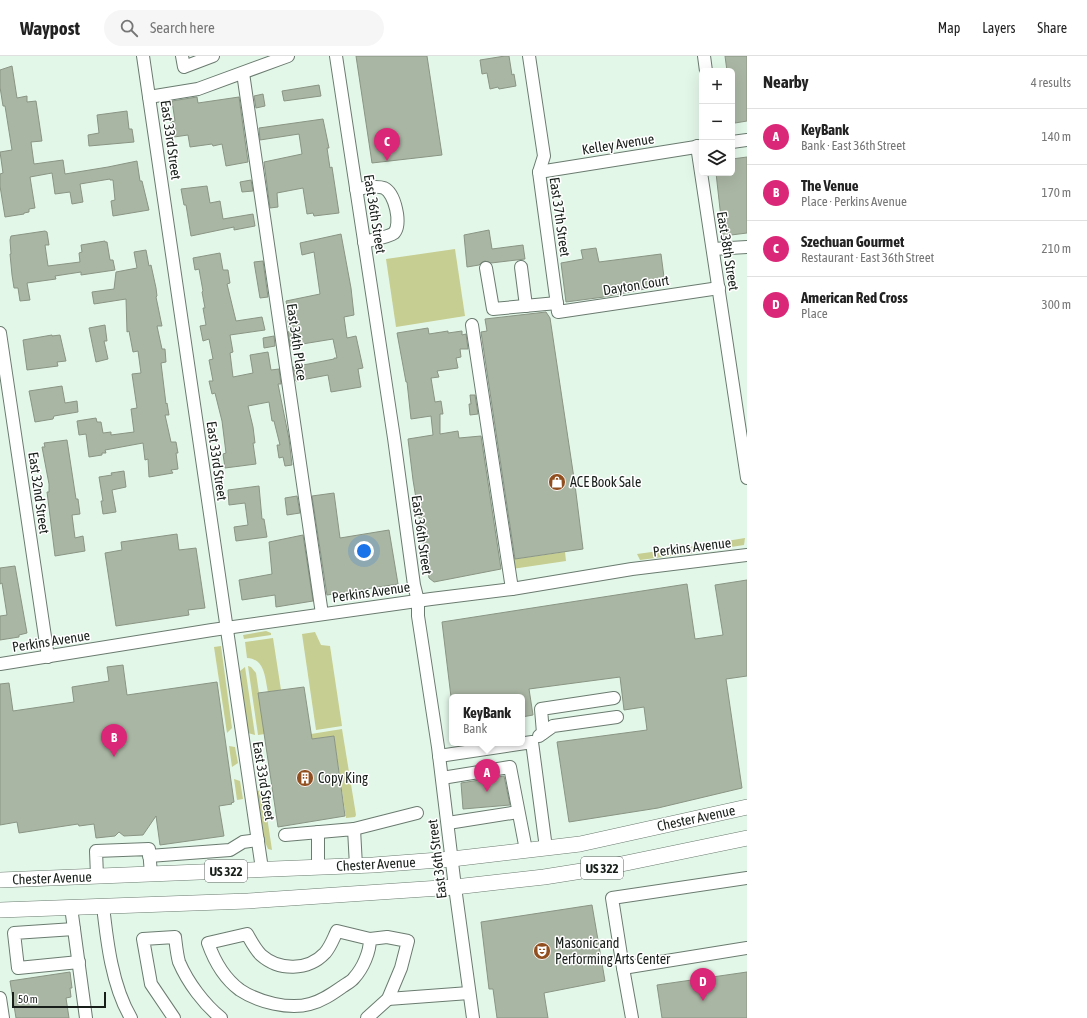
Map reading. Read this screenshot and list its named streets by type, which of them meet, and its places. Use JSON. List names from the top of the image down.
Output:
{
  "streets": {
    "main road": ["Chester Avenue", "US 322"],
    "street": [
      "East 33rd Street",
      "Kelley Avenue",
      "East 36th Street",
      "East 37th Street",
      "East 38th Street",
      "Dayton Court",
      "East 34th Place",
      "East 32nd Street",
      "Perkins Avenue"
    ]
  },
  "crossings": [
    ["East 33rd Street", "Perkins Avenue"],
    ["East 33rd Street", "Chester Avenue"],
    ["Kelley Avenue", "East 37th Street"],
    ["East 36th Street", "Perkins Avenue"],
    ["East 36th Street", "Chester Avenue"],
    ["East 37th Street", "Dayton Court"],
    ["East 38th Street", "Dayton Court"],
    ["East 34th Place", "Perkins Avenue"],
    ["East 32nd Street", "Perkins Avenue"]
  ],
  "places": {
    "shop": ["ACE Book Sale"],
    "building": ["Copy King"],
    "theatre": ["Masonic and Performing Arts Center"]
  },
  "scale_bar": "50 m",
  "page": {
    "header": "Waypost",
    "search": "Search here",
    "nav": ["Map", "Layers", "Share"],
    "heading": ["Nearby", "4 results"],
    "map_buttons": ["+", "−"],
    "list": [
      {
        "mark": "A",
        "name": "KeyBank",
        "note": "Bank · East 36th Street",
        "value": "140 m"
      },
      {
        "mark": "B",
        "name": "The Venue",
        "note": "Place · Perkins Avenue",
        "value": "170 m"
      },
      {
        "mark": "C",
        "name": "Szechuan Gourmet",
        "note": "Restaurant · East 36th Street",
        "value": "210 m"
      },
      {
        "mark": "D",
        "name": "American Red Cross",
        "note": "Place",
        "value": "300 m"
      }
    ],
    "pins": [
      "C",
      "B",
      "A",
      "D"
    ],
    "popup": ["KeyBank", "Bank"],
    "scale": "50 m"
  }
}
